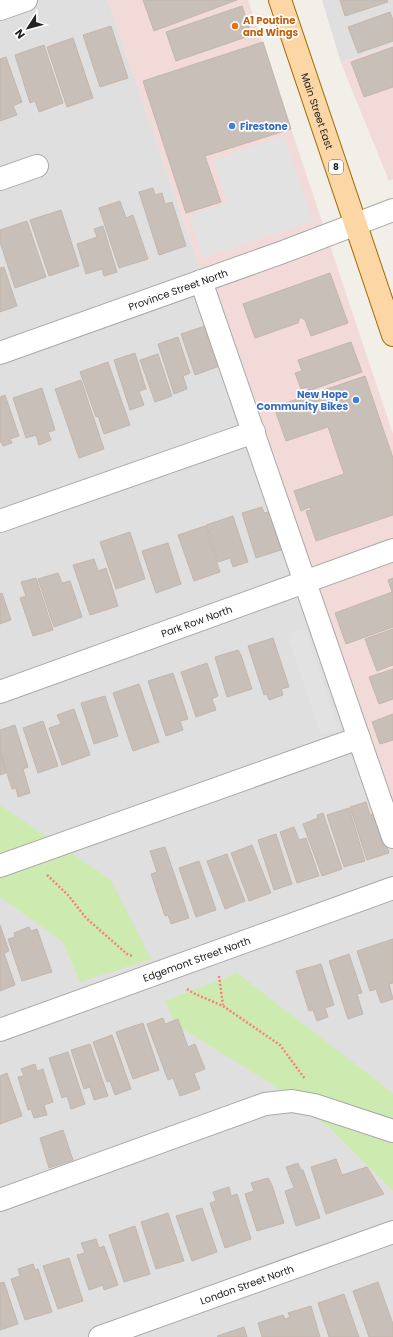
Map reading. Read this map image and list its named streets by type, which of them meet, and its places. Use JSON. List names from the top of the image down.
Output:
{
  "streets": {
    "main road": ["Main Street East", "8"],
    "street": [
      "Province Street North",
      "Park Row North",
      "Edgemont Street North",
      "London Street North"
    ]
  },
  "crossings": [
    ["Main Street East", "Province Street North"]
  ],
  "places": ["A1 Poutine and Wings", "Firestone", "New Hope Community Bikes"],
  "north": "bottom left"
}
